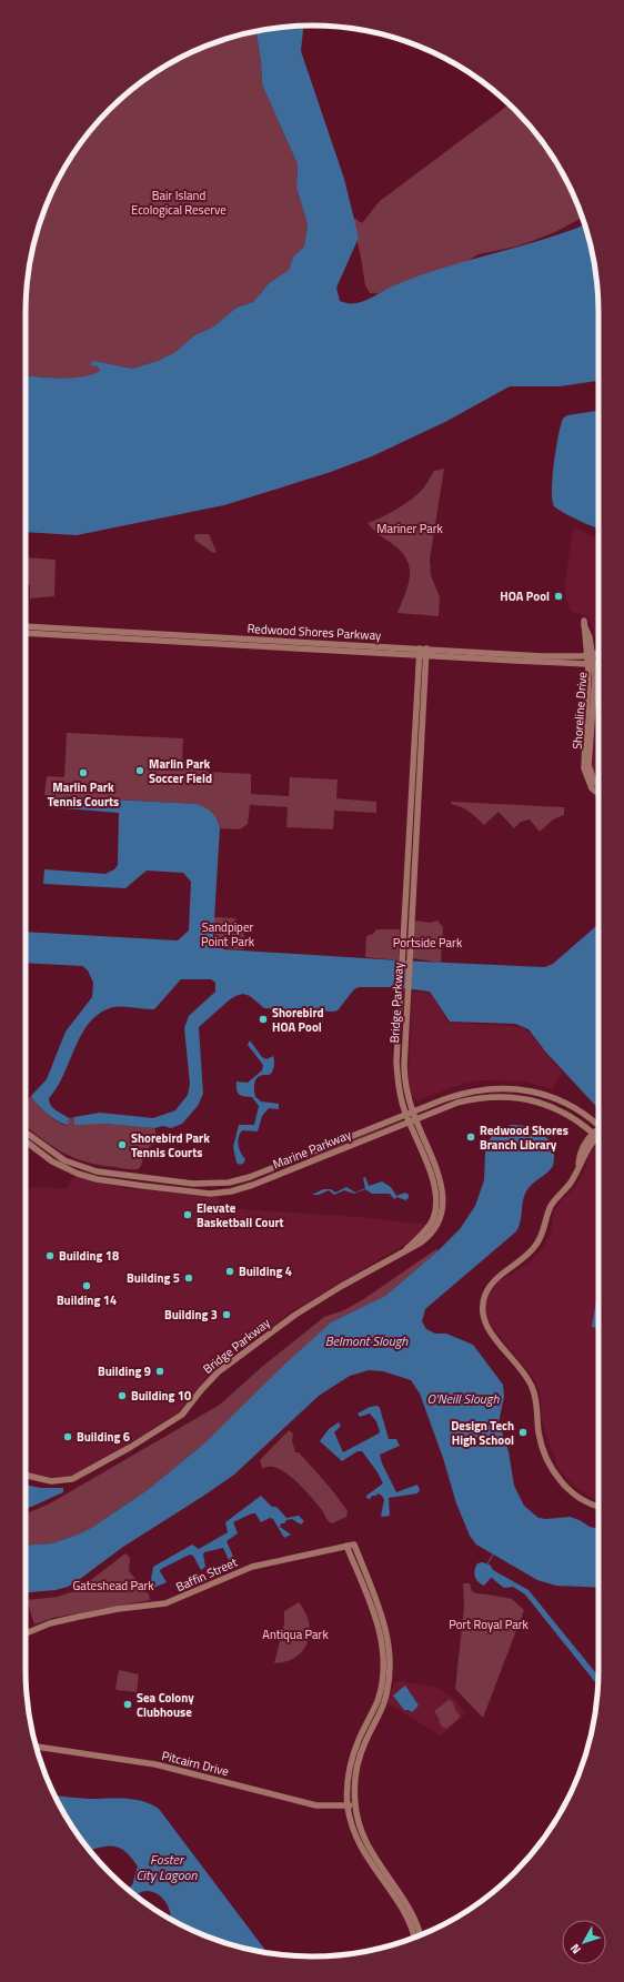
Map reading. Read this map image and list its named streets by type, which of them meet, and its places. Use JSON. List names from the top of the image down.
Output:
{
  "streets": {
    "street": [
      "Redwood Shores Parkway",
      "Shoreline Drive",
      "Bridge Parkway",
      "Marine Parkway",
      "Baffin Street",
      "Pitcairn Drive"
    ]
  },
  "crossings": [
    ["Redwood Shores Parkway", "Shoreline Drive"],
    ["Redwood Shores Parkway", "Bridge Parkway"],
    ["Bridge Parkway", "Marine Parkway"],
    ["Baffin Street", "Pitcairn Drive"]
  ],
  "water": ["Belmont Slough", "O'Neill Slough", "Foster City Lagoon"],
  "parks": [
    "Bair Island Ecological Reserve",
    "Mariner Park",
    "Sandpiper Point Park",
    "Portside Park",
    "Gateshead Park",
    "Port Royal Park",
    "Antiqua Park"
  ],
  "places": [
    "HOA Pool",
    "Marlin Park Soccer Field",
    "Marlin Park Tennis Courts",
    "Shorebird HOA Pool",
    "Redwood Shores Branch Library",
    "Shorebird Park Tennis Courts",
    "Elevate Basketball Court",
    "Building 18",
    "Building 4",
    "Building 5",
    "Building 14",
    "Building 3",
    "Building 9",
    "Building 10",
    "Design Tech High School",
    "Building 6",
    "Sea Colony Clubhouse"
  ],
  "north": "bottom left"
}
